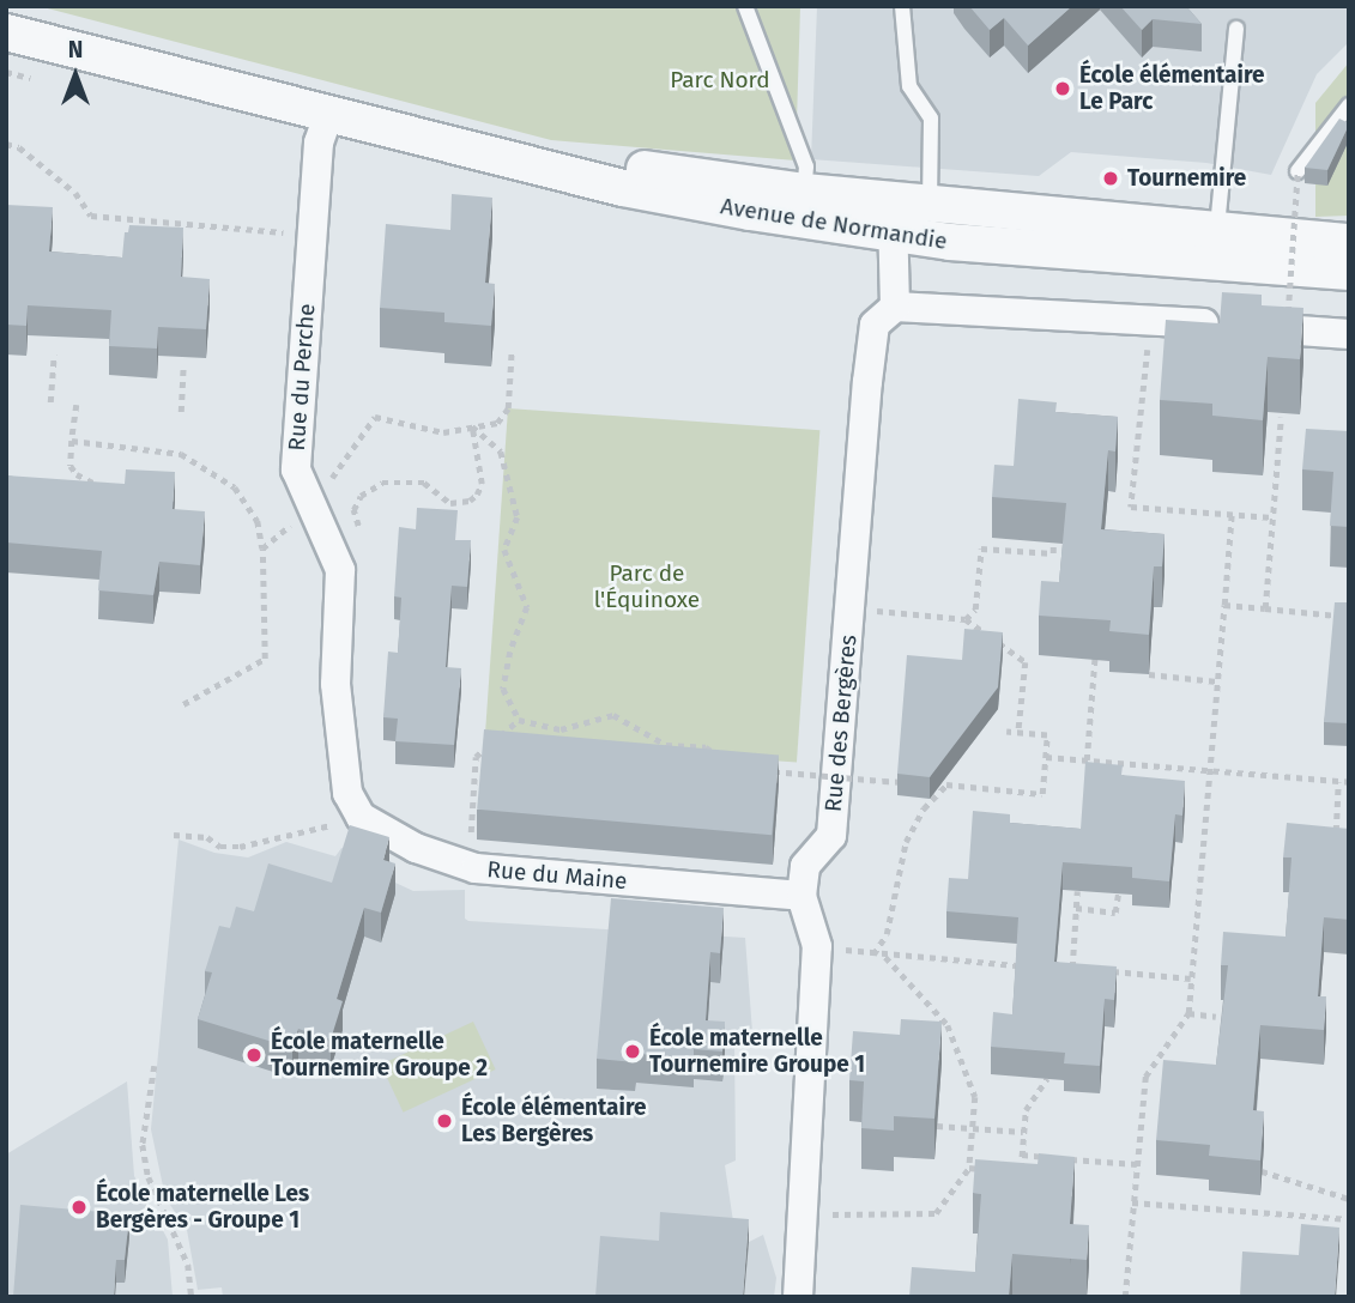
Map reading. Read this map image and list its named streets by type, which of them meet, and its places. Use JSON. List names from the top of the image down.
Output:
{
  "streets": {
    "street": [
      "Avenue de Normandie",
      "Rue du Perche",
      "Rue des Bergères",
      "Rue du Maine"
    ]
  },
  "crossings": [
    ["Avenue de Normandie", "Rue du Perche"],
    ["Rue du Perche", "Rue du Maine"],
    ["Rue des Bergères", "Rue du Maine"]
  ],
  "parks": ["Parc Nord", "Parc de l'Équinoxe"],
  "places": [
    "École élémentaire Le Parc",
    "Tournemire",
    "École maternelle Tournemire Groupe 1",
    "École maternelle Tournemire Groupe 2",
    "École élémentaire Les Bergères",
    "École maternelle Les Bergères - Groupe 1"
  ],
  "north": "top"
}
